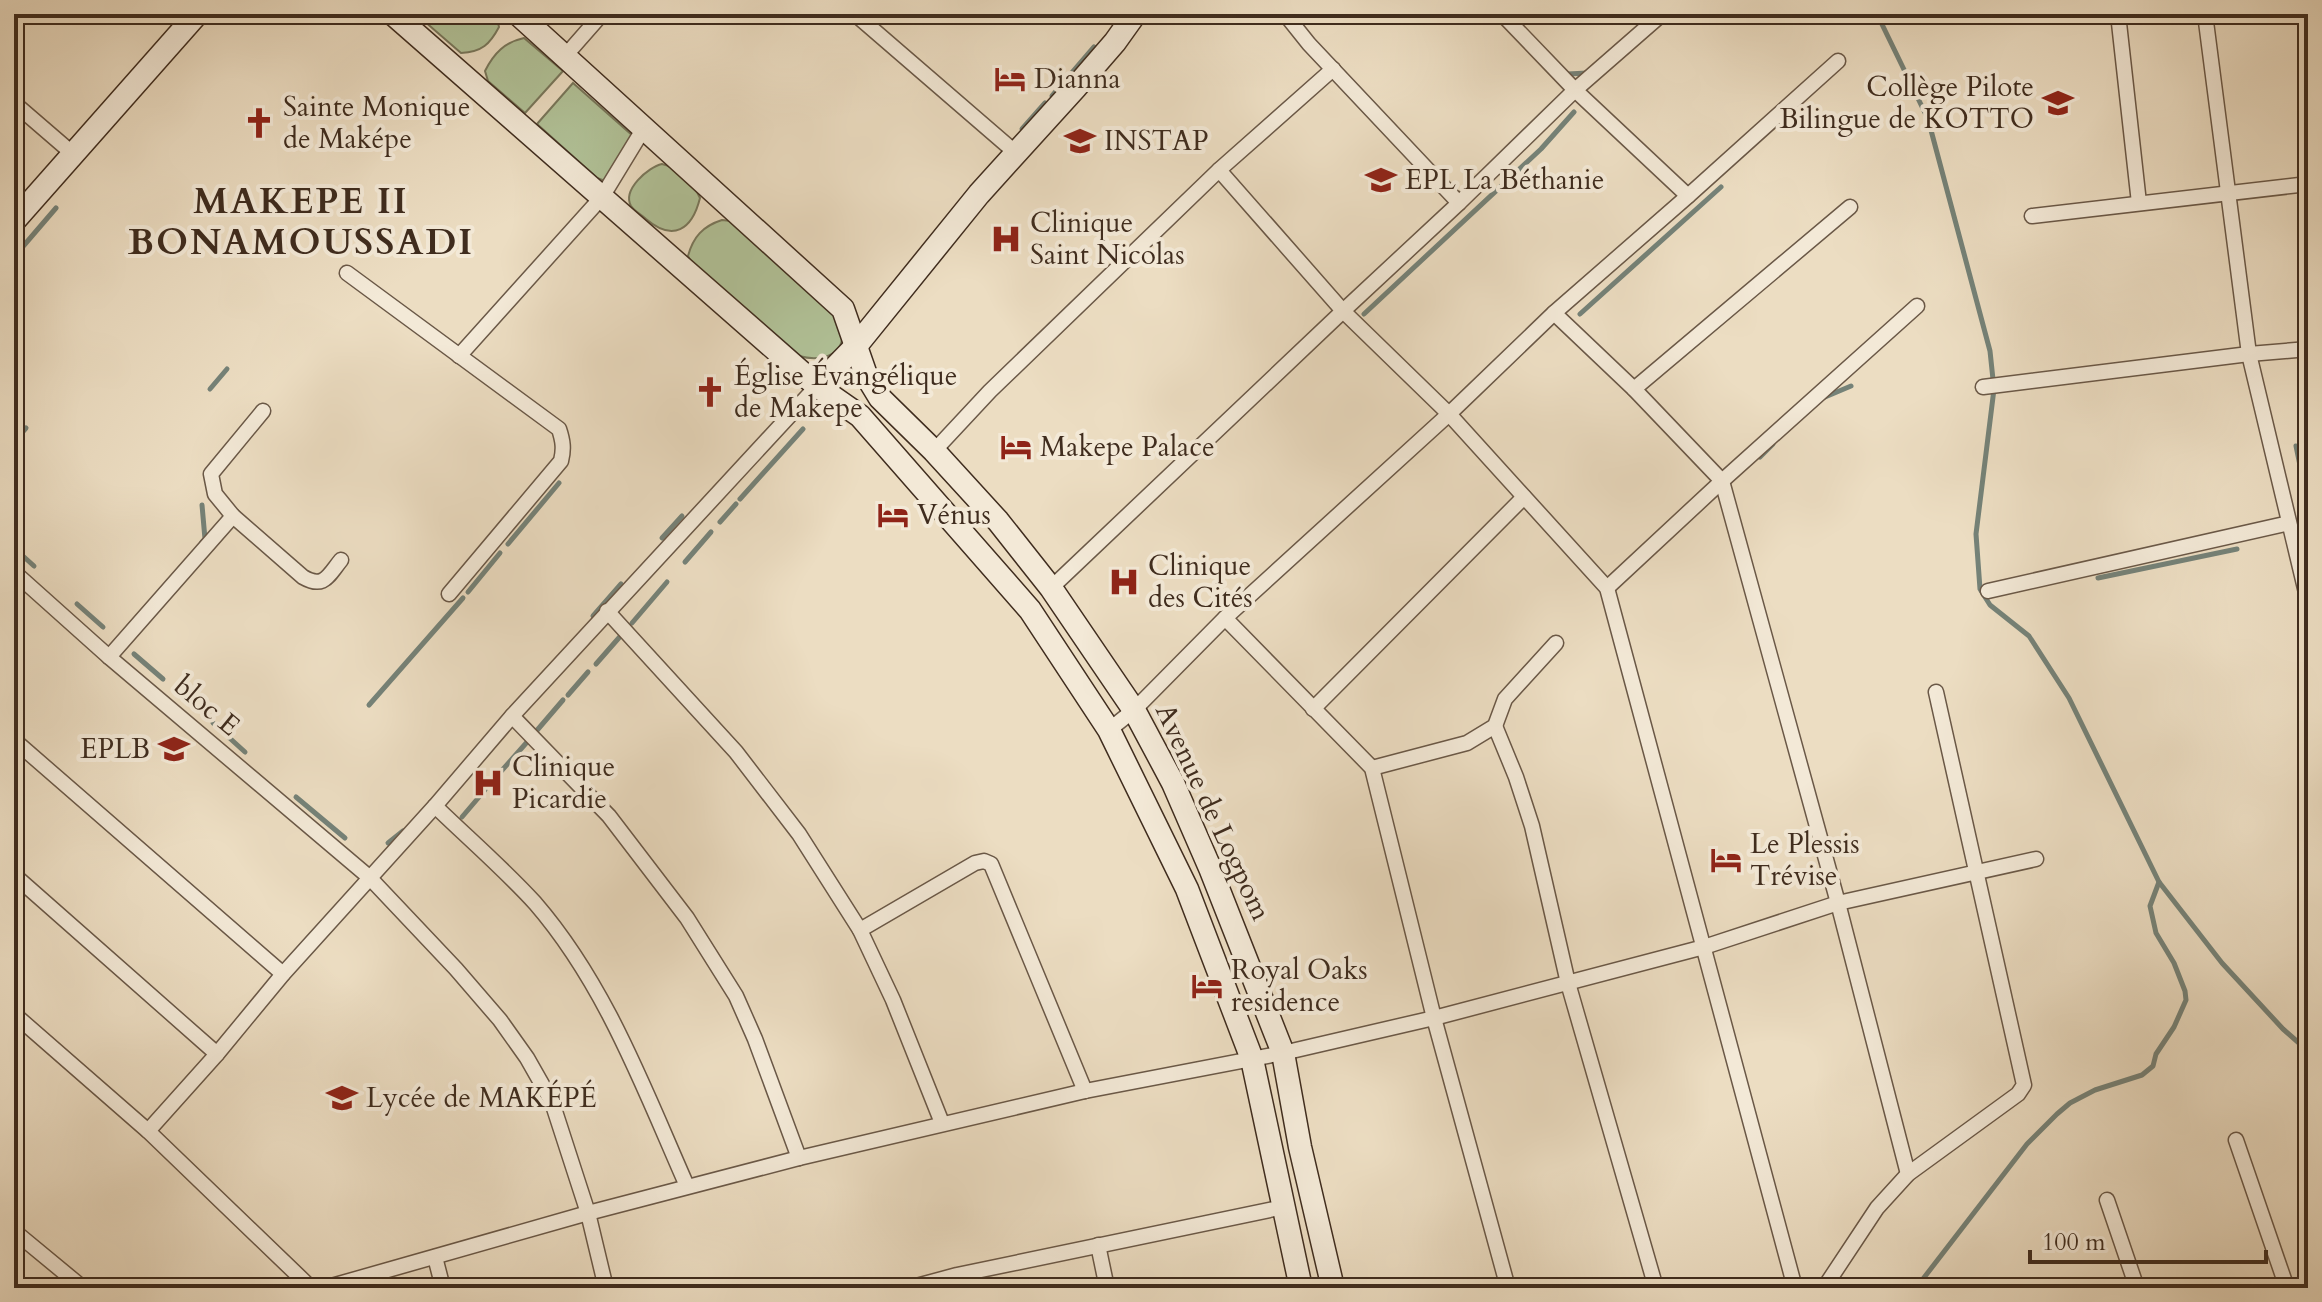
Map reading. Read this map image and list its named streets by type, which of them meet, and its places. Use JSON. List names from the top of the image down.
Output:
{
  "streets": {
    "main road": ["Avenue de Logpom"],
    "street": ["bloc E"]
  },
  "districts": ["MAKEPE II BONAMOUSSADI"],
  "places": {
    "hotel": [
      "Dianna",
      "Makepe Palace",
      "Vénus",
      "Le Plessis Trévise",
      "Royal Oaks residence"
    ],
    "school or university": [
      "Collège Pilote Bilingue de KOTTO",
      "INSTAP",
      "EPL La Béthanie",
      "EPLB",
      "Lycée de MAKÉPÉ"
    ],
    "church": ["Sainte Monique de Maképe", "Église Évangélique de Makepe"],
    "hospital": ["Clinique Saint Nicolas", "Clinique des Cités", "Clinique Picardie"]
  },
  "scale_bar": "100 m"
}
